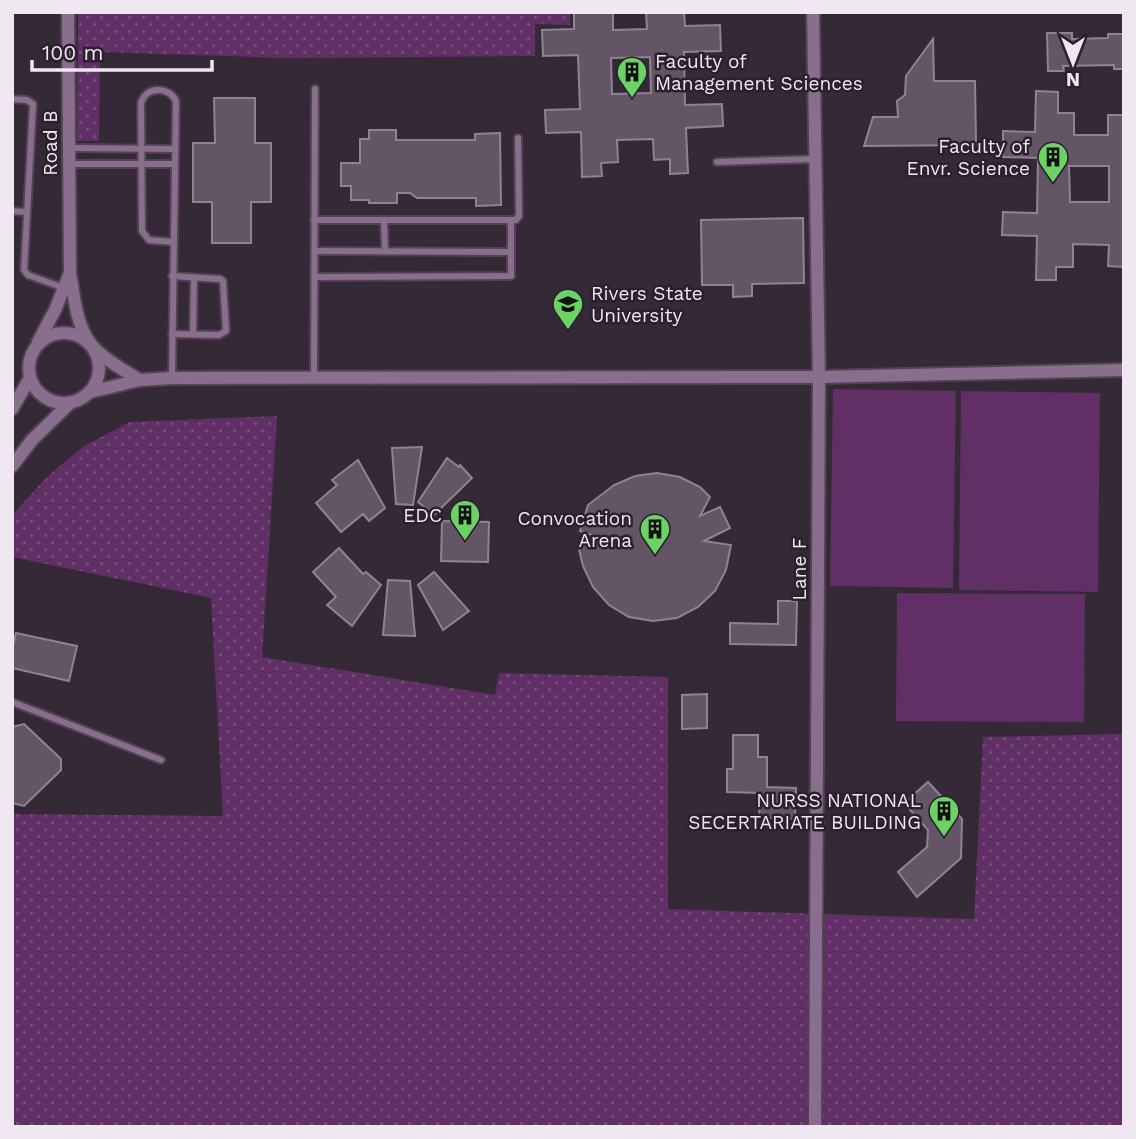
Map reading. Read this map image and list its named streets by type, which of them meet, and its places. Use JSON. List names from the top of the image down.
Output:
{
  "streets": {
    "street": ["Road B", "Lane F"]
  },
  "places": {
    "building": [
      "Faculty of Management Sciences",
      "Faculty of Envr. Science",
      "EDC",
      "Convocation Arena",
      "NURSS NATIONAL SECERTARIATE BUILDING"
    ],
    "school or university": ["Rivers State University"]
  },
  "scale_bar": "100 m",
  "north": "bottom"
}
